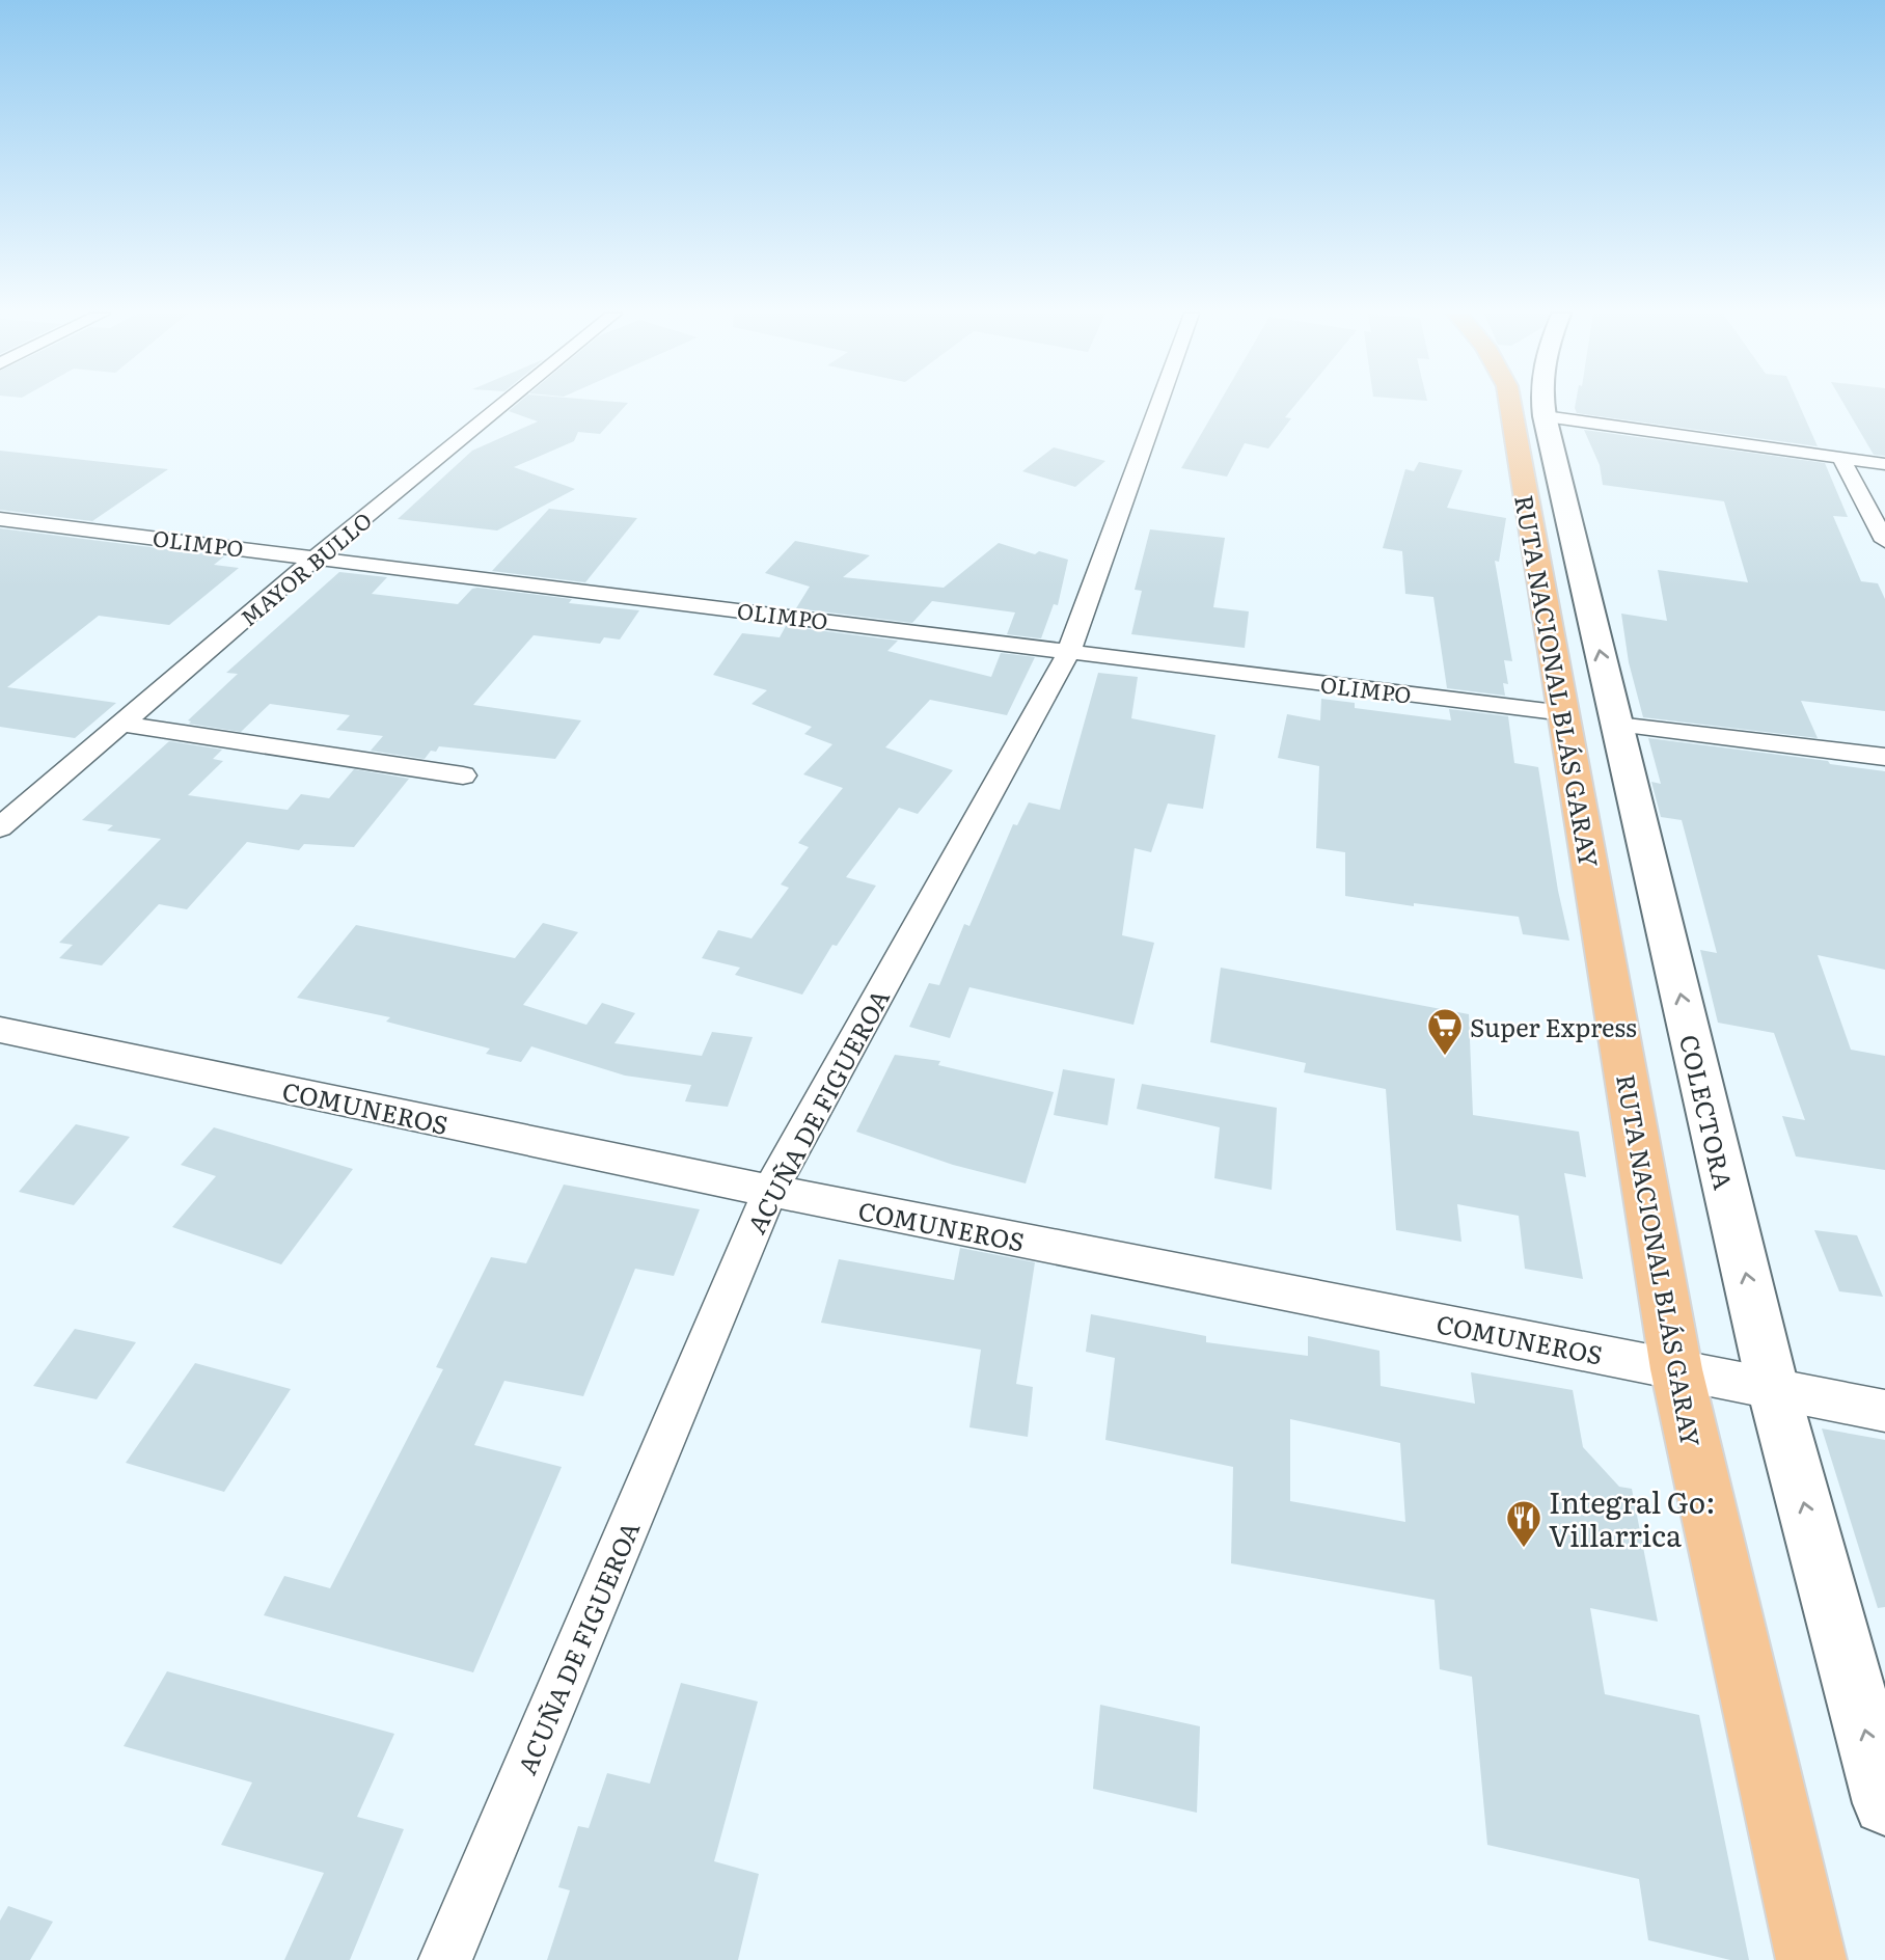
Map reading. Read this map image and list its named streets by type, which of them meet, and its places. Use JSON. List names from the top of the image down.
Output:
{
  "streets": {
    "highway": ["RUTA NACIONAL BLÁS GARAY"],
    "main road": ["COLECTORA"],
    "street": [
      "OLIMPO",
      "MAYOR BULLO",
      "COMUNEROS",
      "ACUÑA DE FIGUEROA"
    ]
  },
  "crossings": [
    ["OLIMPO", "MAYOR BULLO"],
    ["OLIMPO", "RUTA NACIONAL BLÁS GARAY"],
    ["OLIMPO", "ACUÑA DE FIGUEROA"],
    ["RUTA NACIONAL BLÁS GARAY", "COMUNEROS"],
    ["COMUNEROS", "ACUÑA DE FIGUEROA"],
    ["COMUNEROS", "COLECTORA"]
  ],
  "one_way": ["COLECTORA"],
  "places": {
    "supermarket": ["Super Express"],
    "restaurant": ["Integral Go: Villarrica"]
  }
}
